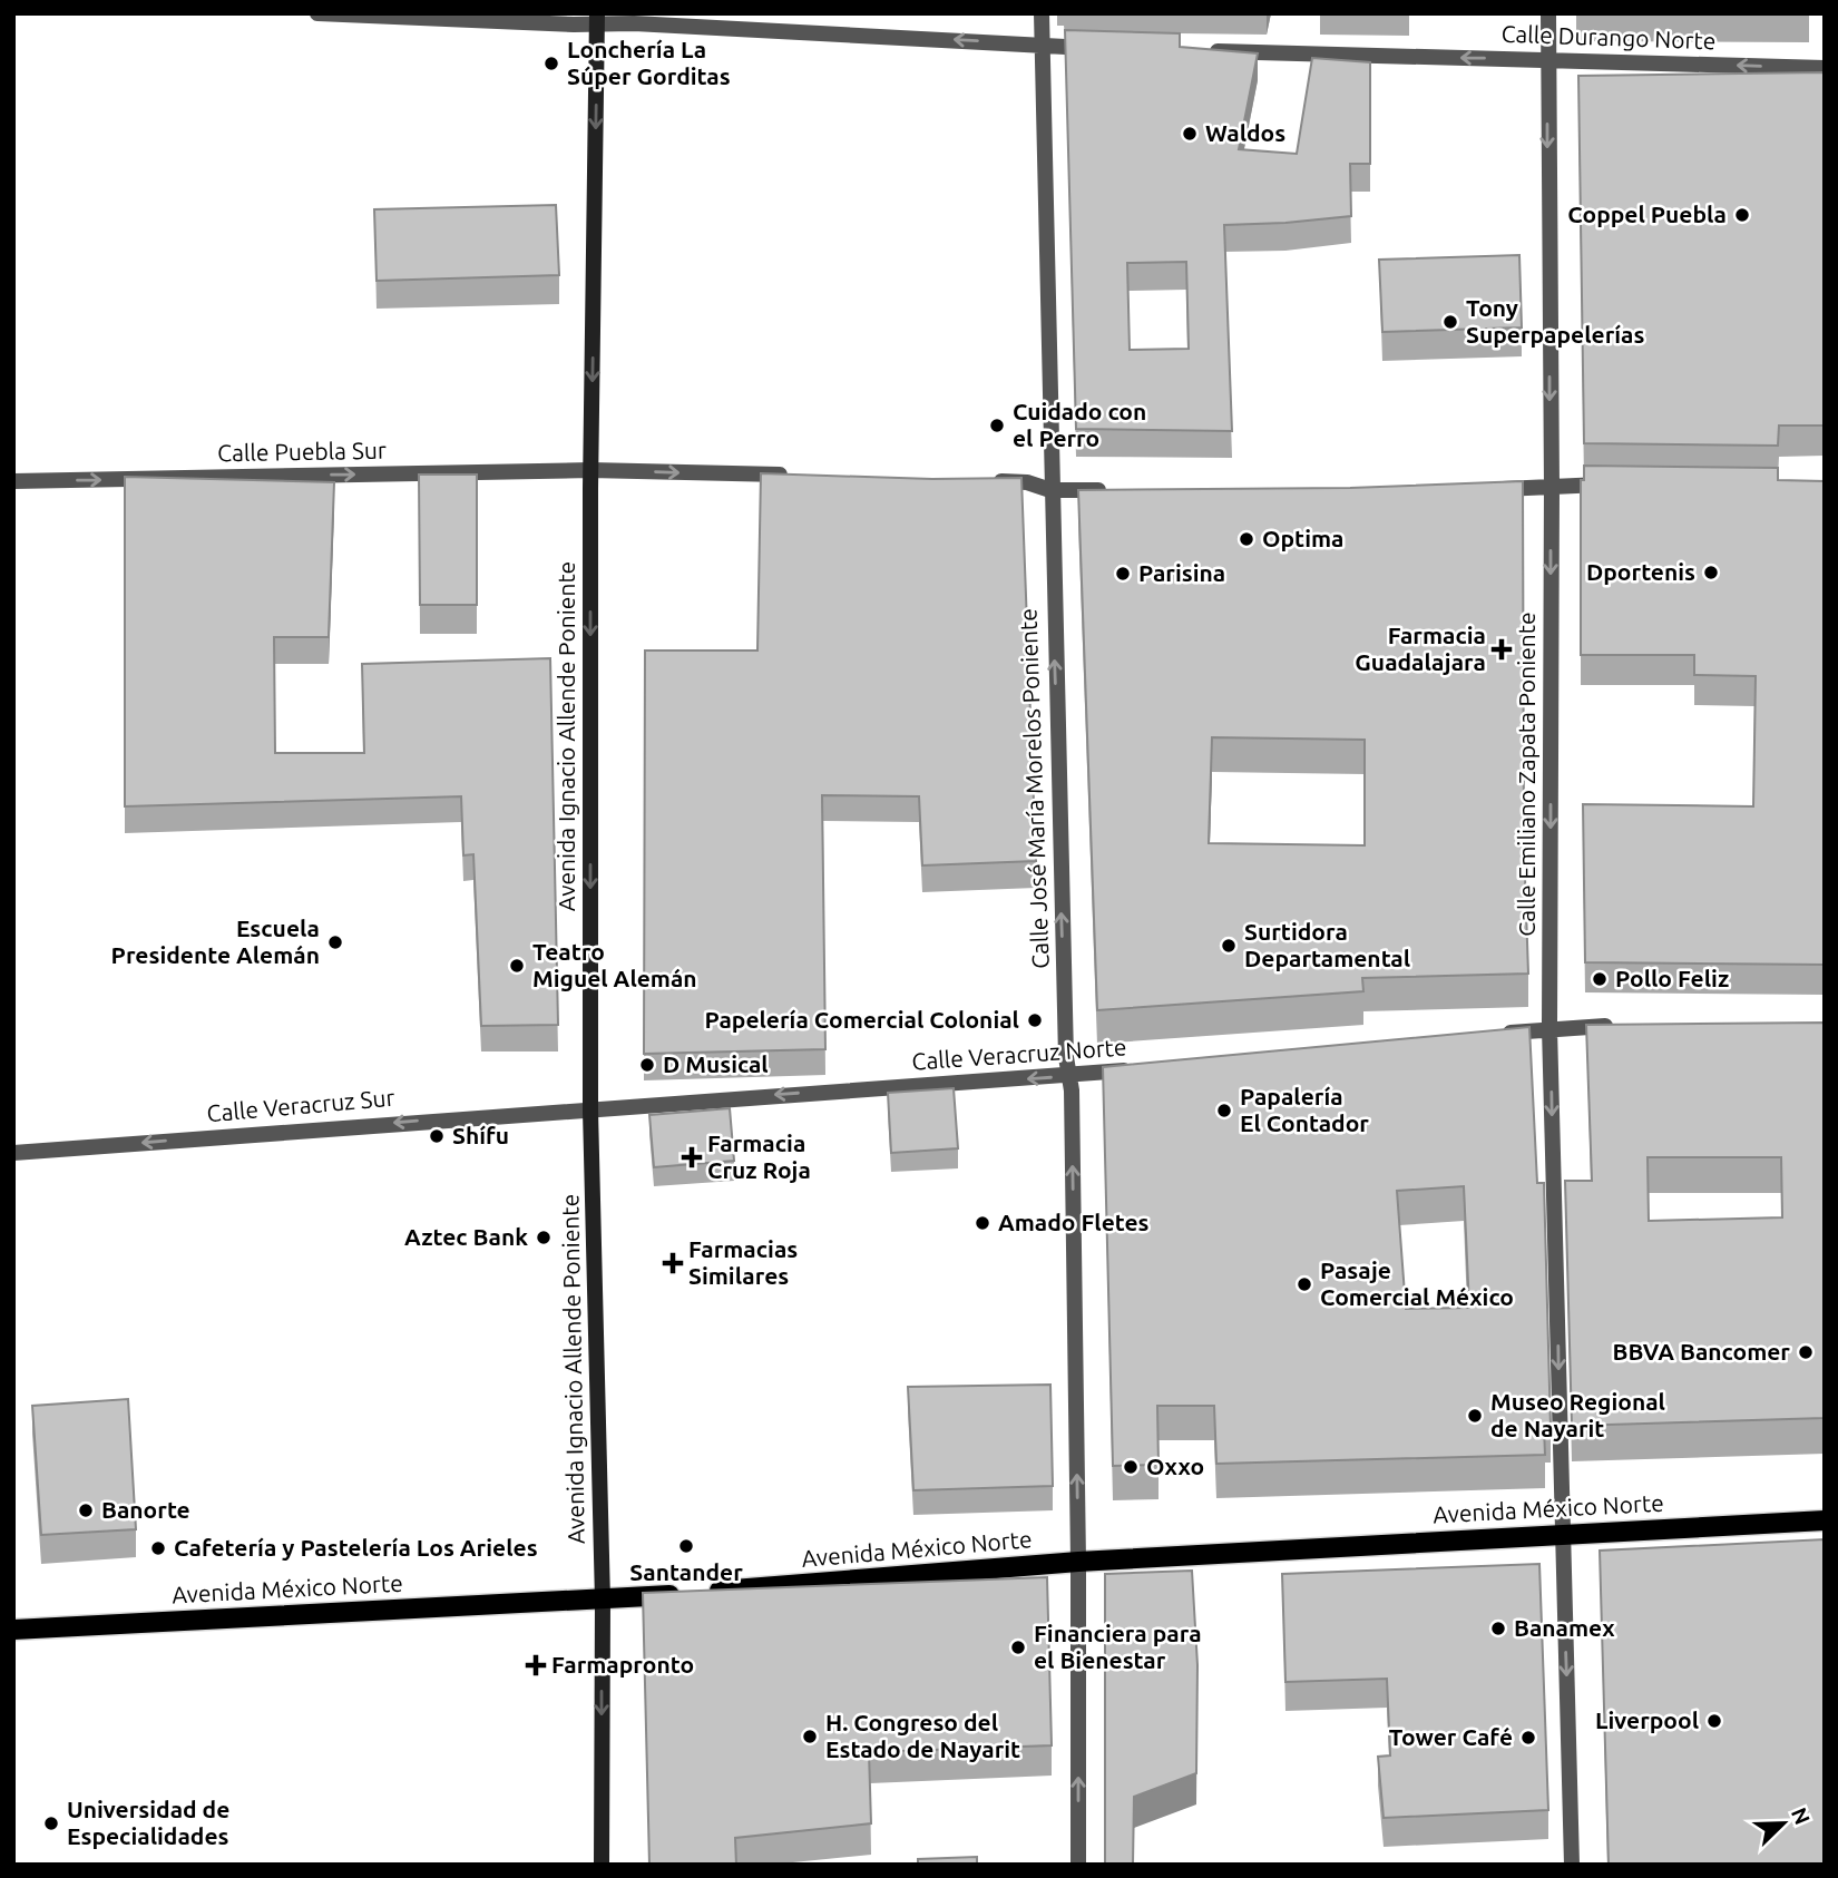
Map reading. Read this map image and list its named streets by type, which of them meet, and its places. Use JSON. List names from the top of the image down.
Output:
{
  "streets": {
    "main road": ["Avenida Ignacio Allende Poniente", "Avenida México Norte"],
    "street": [
      "Calle Durango Norte",
      "Calle Puebla Sur",
      "Calle Emiliano Zapata Poniente",
      "Calle José María Morelos Poniente",
      "Calle Veracruz Norte",
      "Calle Veracruz Sur"
    ]
  },
  "crossings": [
    ["Calle Durango Norte", "Calle Emiliano Zapata Poniente"],
    ["Calle Puebla Sur", "Avenida Ignacio Allende Poniente"],
    ["Avenida Ignacio Allende Poniente", "Calle Veracruz Norte"],
    ["Avenida Ignacio Allende Poniente", "Calle Veracruz Sur"],
    ["Avenida Ignacio Allende Poniente", "Avenida México Norte"],
    ["Calle Emiliano Zapata Poniente", "Avenida México Norte"],
    ["Calle José María Morelos Poniente", "Calle Veracruz Norte"],
    ["Calle José María Morelos Poniente", "Avenida México Norte"],
    ["Calle Veracruz Norte", "Calle Veracruz Sur"]
  ],
  "one_way": [
    "Calle Durango Norte",
    "Calle Puebla Sur",
    "Avenida Ignacio Allende Poniente",
    "Calle Emiliano Zapata Poniente",
    "Calle José María Morelos Poniente",
    "Calle Veracruz Norte",
    "Calle Veracruz Sur"
  ],
  "places": {
    "other": [
      "Lonchería La Súper Gorditas",
      "Waldos",
      "Coppel Puebla",
      "Tony Superpapelerías",
      "Cuidado con el Perro",
      "Optima",
      "Dportenis",
      "Parisina",
      "Escuela Presidente Alemán",
      "Surtidora Departamental",
      "Teatro Miguel Alemán",
      "Pollo Feliz",
      "Papelería Comercial Colonial",
      "D Musical",
      "Papalería El Contador",
      "Shífu",
      "Amado Fletes",
      "Aztec Bank",
      "Pasaje Comercial México",
      "BBVA Bancomer",
      "Museo Regional de Nayarit",
      "Oxxo",
      "Banorte",
      "Santander",
      "Cafetería y Pastelería Los Arieles",
      "Banamex",
      "Financiera para el Bienestar",
      "Liverpool",
      "H. Congreso del Estado de Nayarit",
      "Tower Café",
      "Universidad de Especialidades"
    ],
    "health": [
      "Farmacia Guadalajara",
      "Farmacia Cruz Roja",
      "Farmacias Similares",
      "Farmapronto"
    ]
  },
  "north": "top right"
}
